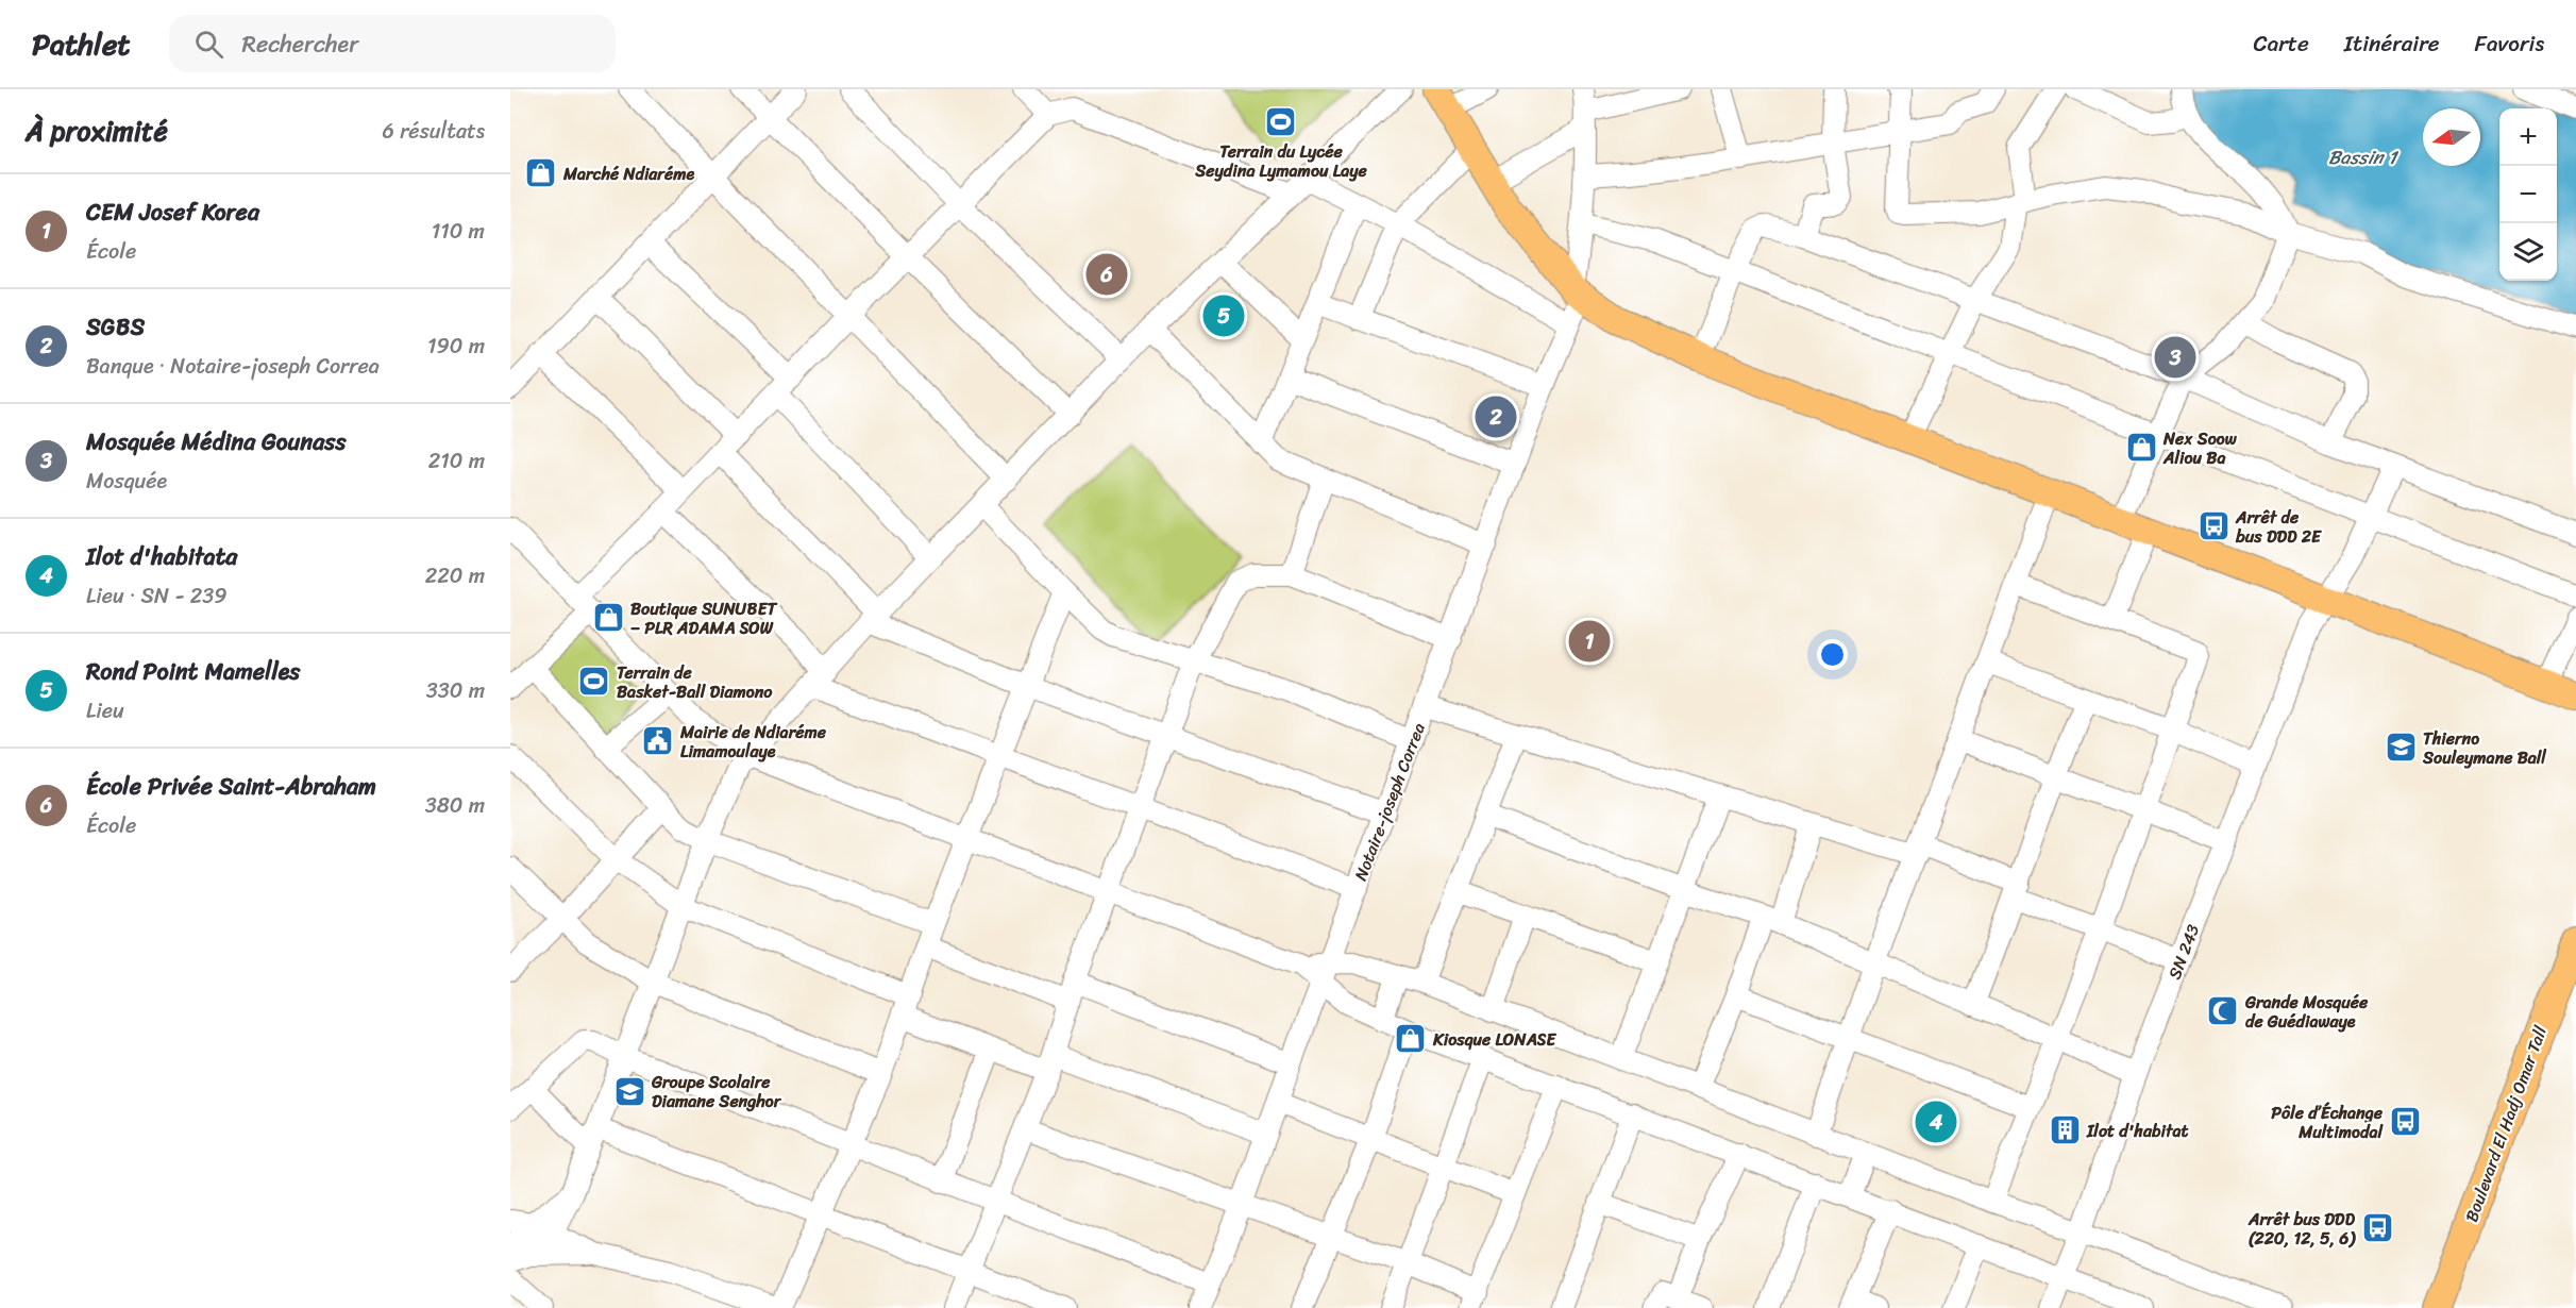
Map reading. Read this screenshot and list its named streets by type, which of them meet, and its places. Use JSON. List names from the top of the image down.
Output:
{
  "streets": {
    "main road": ["Boulevard El Hadj Omar Tall"],
    "street": ["Notaire-joseph Correa", "SN 243"]
  },
  "water": ["Bassin 1"],
  "places": {
    "sports": ["Terrain du Lycée Seydina Lymamou Laye", "Terrain de Basket-Ball Diamono"],
    "shop": [
      "Marché Ndiaréme",
      "Nex Soow Aliou Ba",
      "Boutique SUNUBET – PLR ADAMA SOW",
      "Kiosque LONASE"
    ],
    "bus stop": ["Arrêt de bus DDD 2E", "Pôle d’Échange Multimodal", "Arrêt bus DDD (220, 12, 5, 6)"],
    "public building": ["Mairie de Ndiaréme Limamoulaye"],
    "school or university": ["Thierno Souleymane Ball", "Groupe Scolaire Diamane Senghor"],
    "mosque": ["Grande Mosquée de Guédiawaye"],
    "building": ["Ilot d'habitat"]
  },
  "north": "left",
  "page": {
    "header": "Pathlet",
    "search": "Rechercher",
    "nav": ["Carte", "Itinéraire", "Favoris"],
    "heading": ["À proximité", "6 résultats"],
    "map_buttons": ["+", "−"],
    "list": [
      {
        "mark": "1",
        "name": "CEM Josef Korea",
        "note": "École",
        "value": "110 m"
      },
      {
        "mark": "2",
        "name": "SGBS",
        "note": "Banque · Notaire-joseph Correa",
        "value": "190 m"
      },
      {
        "mark": "3",
        "name": "Mosquée Médina Gounass",
        "note": "Mosquée",
        "value": "210 m"
      },
      {
        "mark": "4",
        "name": "Ilot d'habitata",
        "note": "Lieu · SN - 239",
        "value": "220 m"
      },
      {
        "mark": "5",
        "name": "Rond Point Mamelles",
        "note": "Lieu",
        "value": "330 m"
      },
      {
        "mark": "6",
        "name": "École Privée Saint-Abraham",
        "note": "École",
        "value": "380 m"
      }
    ],
    "pins": [
      "6",
      "5",
      "3",
      "2",
      "1",
      "4"
    ]
  }
}
